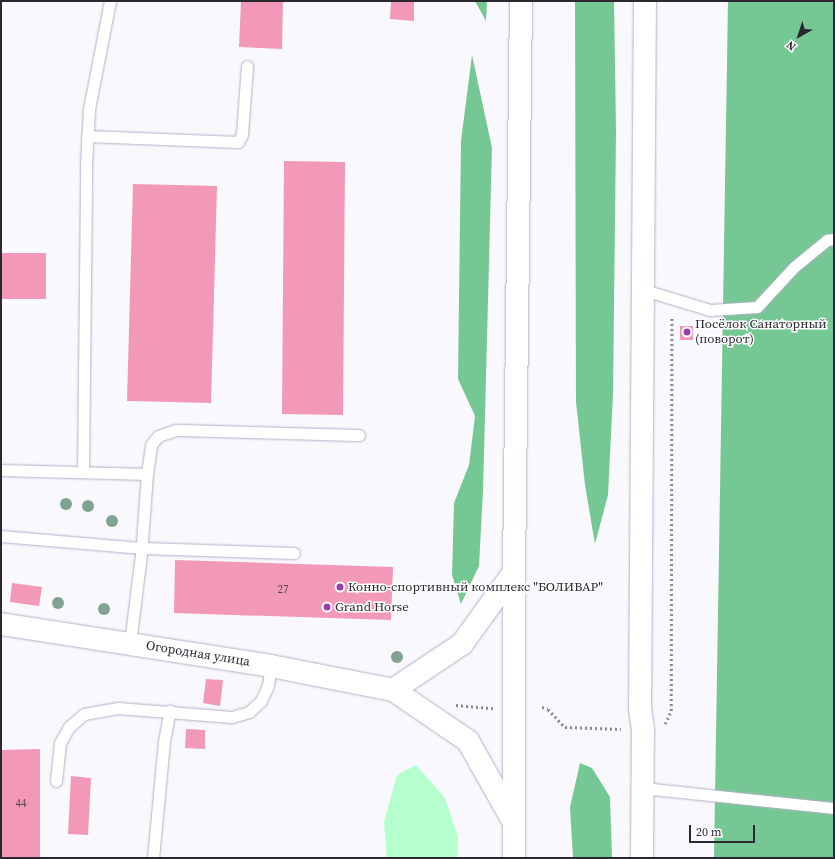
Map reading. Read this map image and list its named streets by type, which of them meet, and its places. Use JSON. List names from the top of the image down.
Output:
{
  "streets": {
    "main road": ["Огородная улица"]
  },
  "places": ["Посёлок Санаторный (поворот)", "Конно-спортивный комплекс \"БОЛИВАР\"", "Grand Horse"],
  "house_numbers": ["27", "44"],
  "scale_bar": "20 m",
  "north": "bottom left"
}
